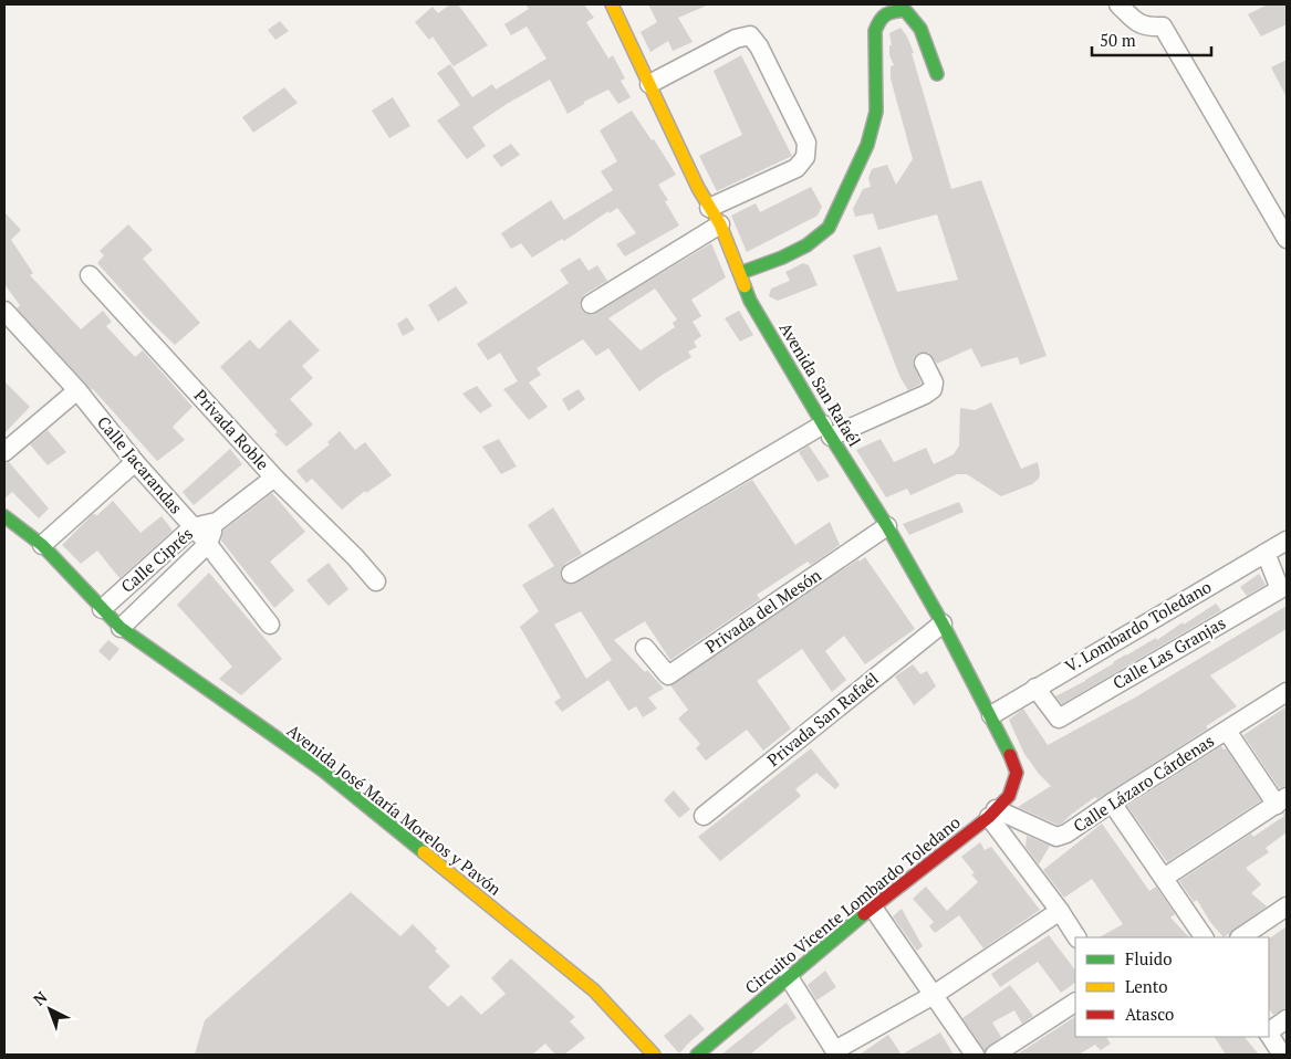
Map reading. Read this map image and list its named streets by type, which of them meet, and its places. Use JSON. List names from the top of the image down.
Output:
{
  "streets": {
    "street": [
      "Avenida San Rafaél",
      "Privada Roble",
      "Calle Jacarandas",
      "Calle Ciprés",
      "Privada del Mesón",
      "V. Lombardo Toledano",
      "Calle Las Granjas",
      "Privada San Rafaél",
      "Calle Lázaro Cárdenas",
      "Avenida José María Morelos y Pavón",
      "Circuito Vicente Lombardo Toledano"
    ]
  },
  "crossings": [
    ["Avenida San Rafaél", "Privada del Mesón"],
    ["Avenida San Rafaél", "V. Lombardo Toledano"],
    ["Avenida San Rafaél", "Privada San Rafaél"],
    ["Avenida San Rafaél", "Circuito Vicente Lombardo Toledano"],
    ["Privada Roble", "Calle Ciprés"],
    ["Calle Jacarandas", "Calle Ciprés"],
    ["Calle Ciprés", "Avenida José María Morelos y Pavón"],
    ["V. Lombardo Toledano", "Calle Las Granjas"],
    ["Calle Lázaro Cárdenas", "Circuito Vicente Lombardo Toledano"]
  ],
  "legend": ["Fluido", "Lento", "Atasco"],
  "scale_bar": "50 m",
  "north": "top left"
}
